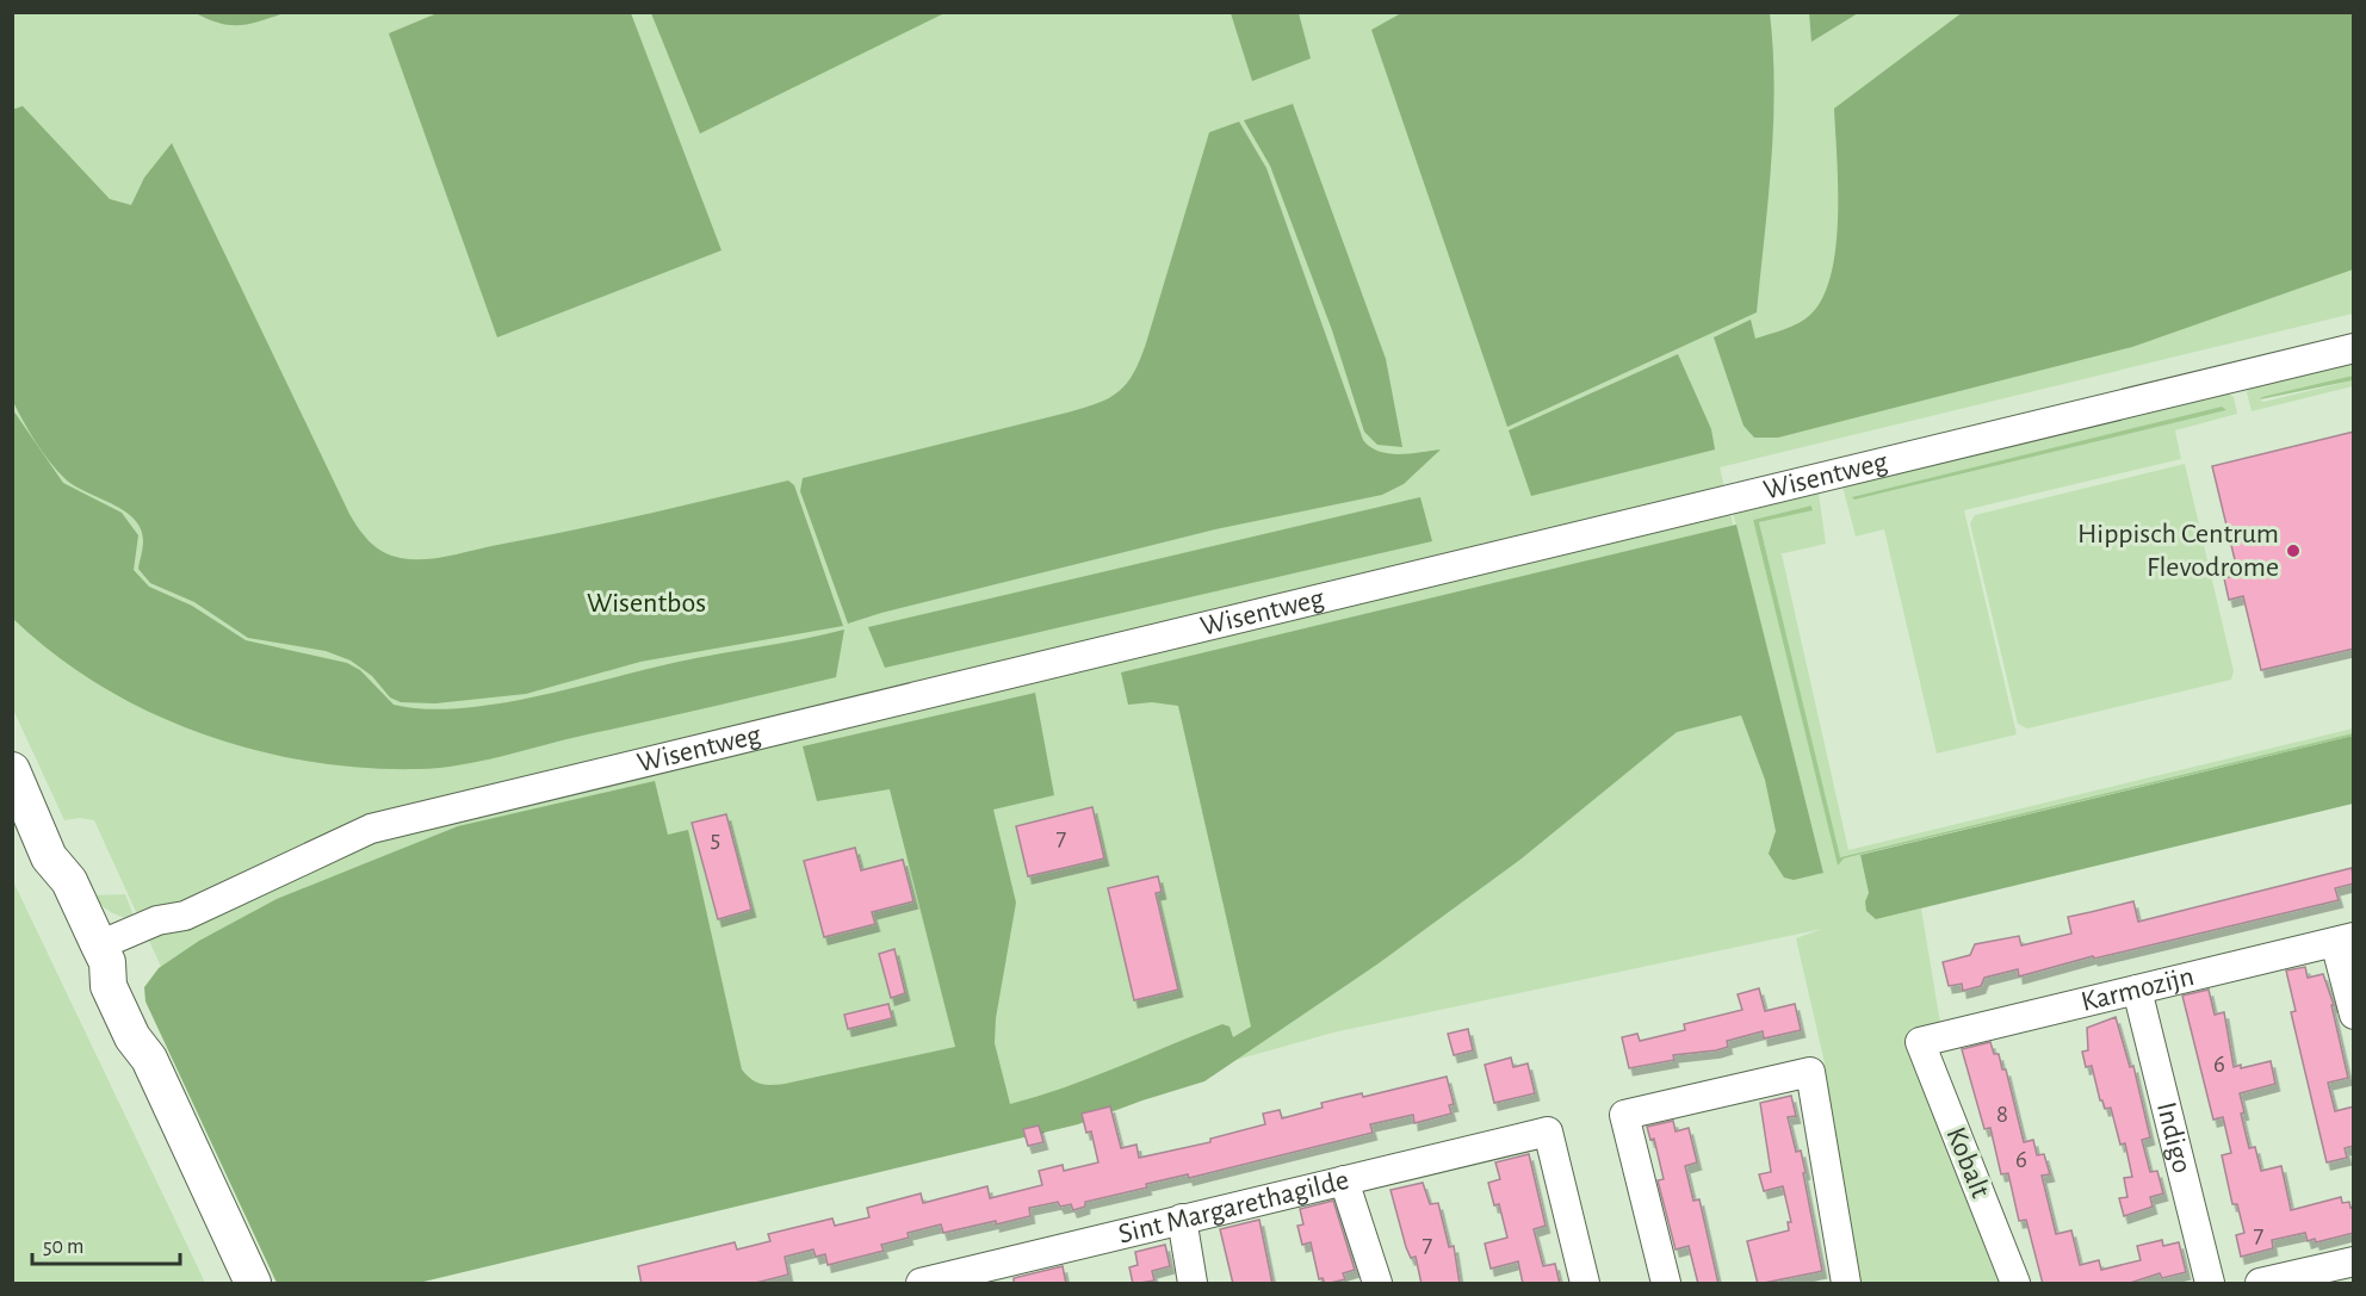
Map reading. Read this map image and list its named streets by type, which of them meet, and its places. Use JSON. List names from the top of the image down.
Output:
{
  "streets": {
    "street": [
      "Wisentweg",
      "Karmozijn",
      "Indigo",
      "Kobalt",
      "Sint Margarethagilde"
    ]
  },
  "crossings": [
    ["Karmozijn", "Indigo"],
    ["Karmozijn", "Kobalt"]
  ],
  "parks": ["Wisentbos"],
  "places": ["Hippisch Centrum Flevodrome"],
  "house_numbers": [
    "7",
    "5",
    "6",
    "8",
    "6",
    "7",
    "7"
  ],
  "scale_bar": "50 m"
}
